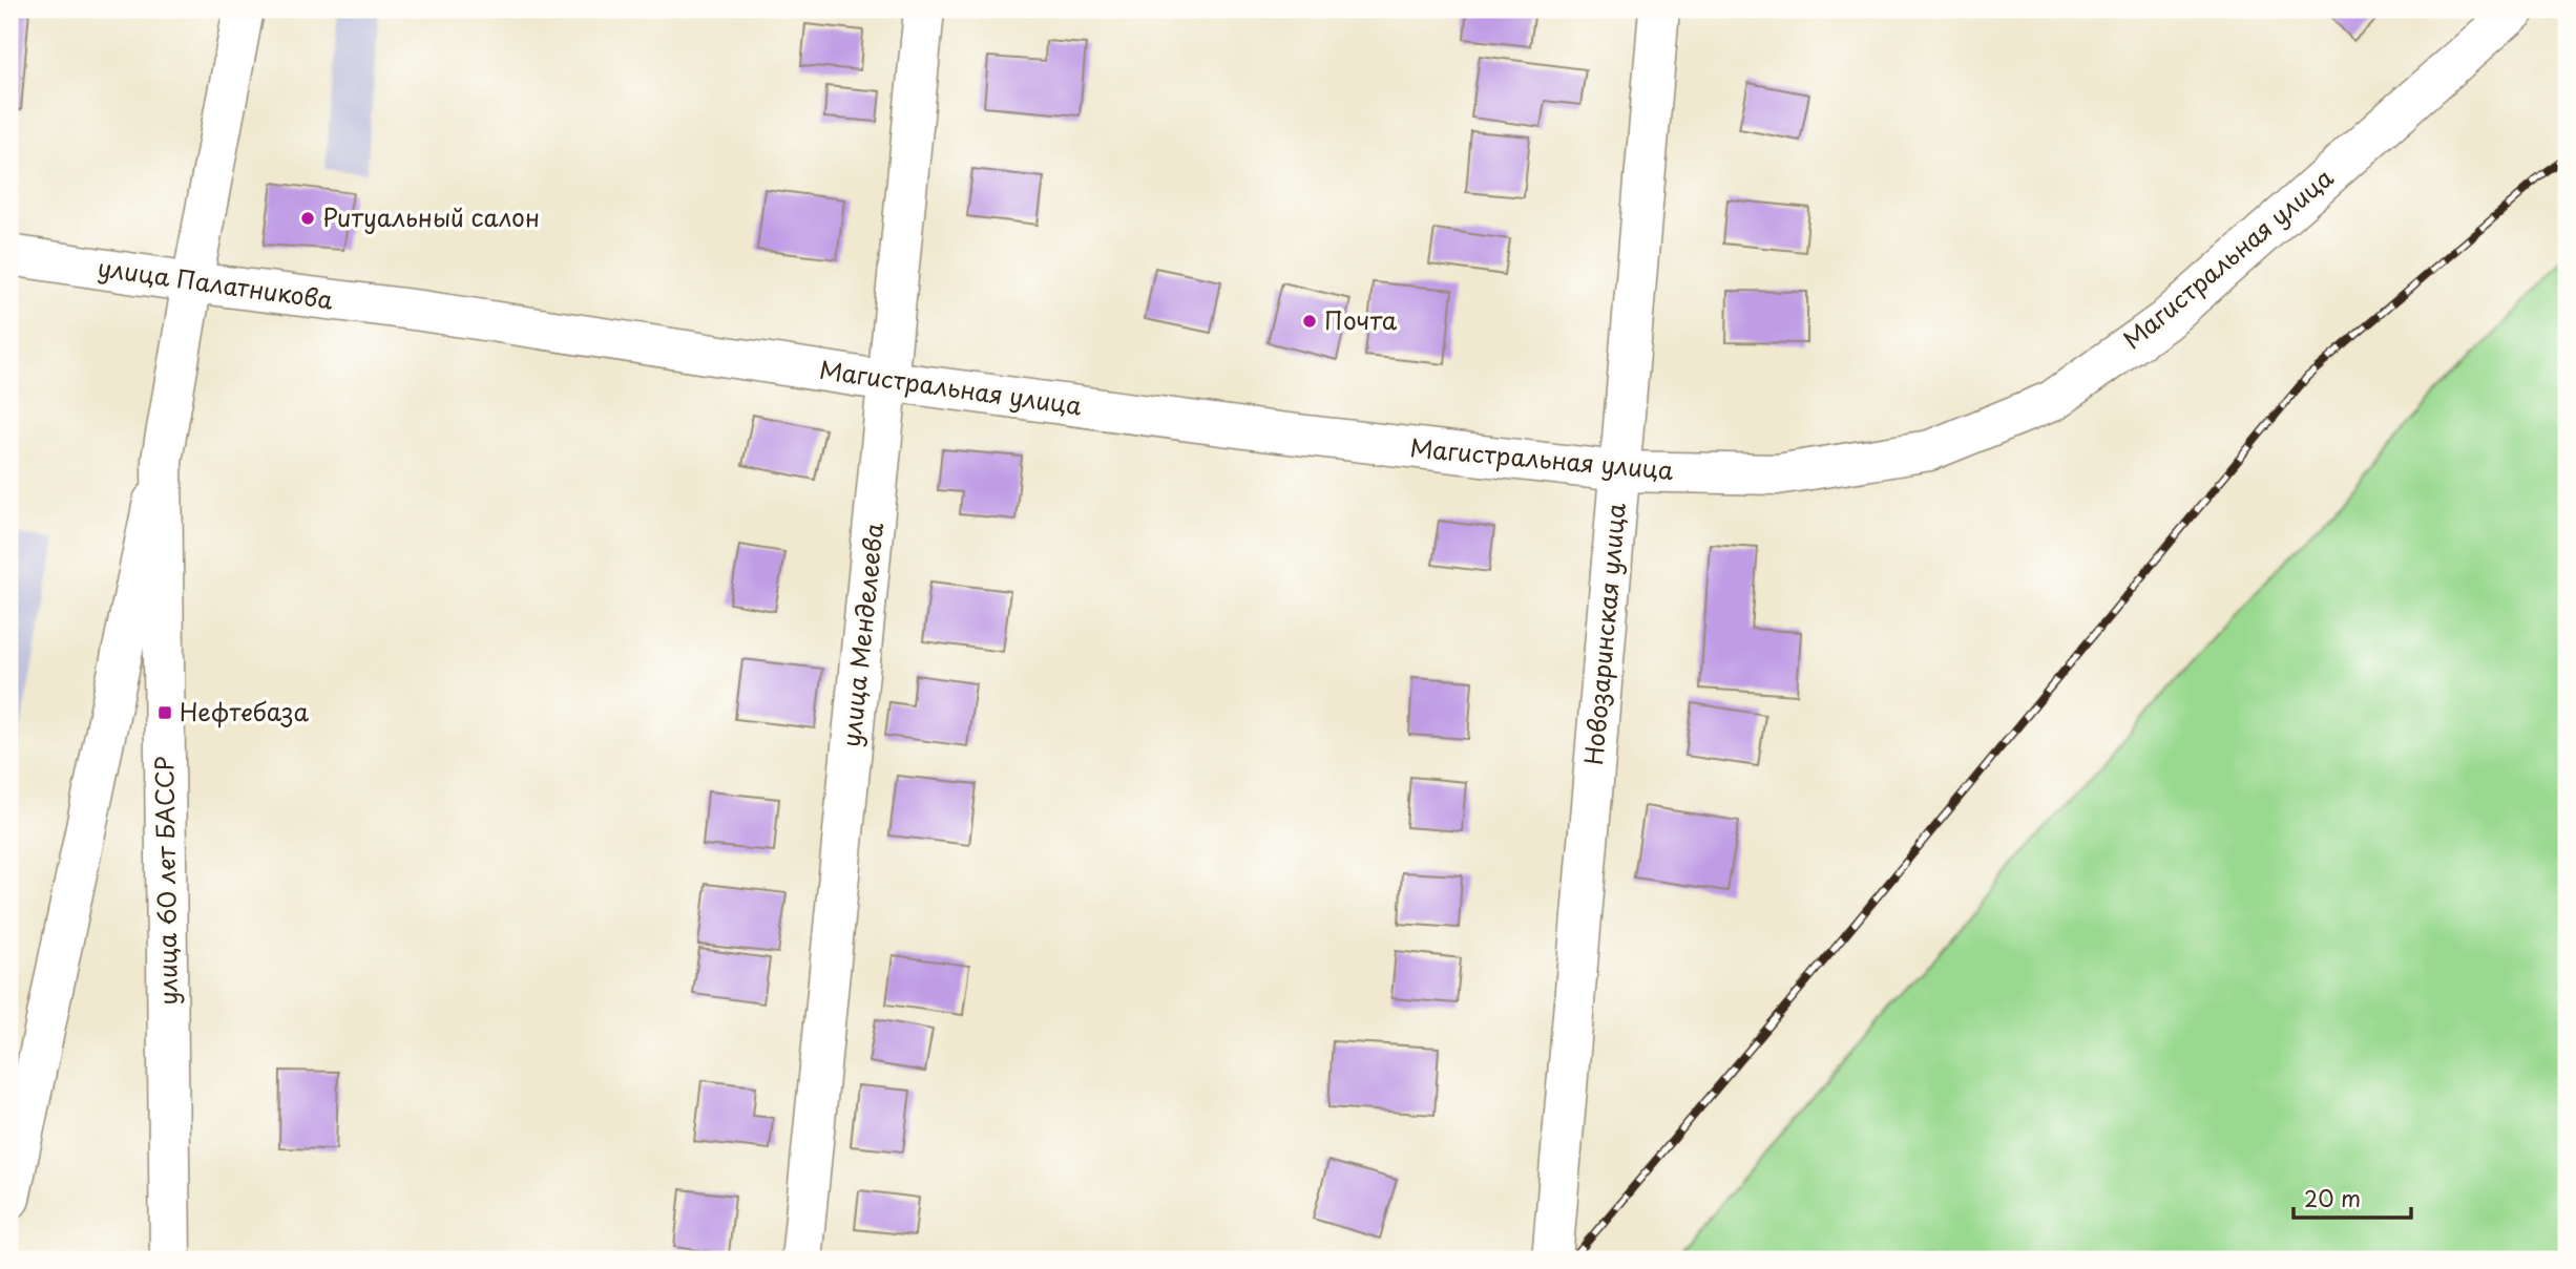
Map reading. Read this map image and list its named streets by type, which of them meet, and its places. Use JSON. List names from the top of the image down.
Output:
{
  "streets": {
    "main road": [
      "Магистральная улица",
      "улица Палатникова",
      "Новозаринская улица",
      "улица Менделеева",
      "улица 60 лет БАССР"
    ]
  },
  "crossings": [
    ["Магистральная улица", "улица Палатникова"],
    ["Магистральная улица", "Новозаринская улица"],
    ["Магистральная улица", "улица Менделеева"],
    ["улица Палатникова", "улица 60 лет БАССР"]
  ],
  "places": {
    "other": ["Ритуальный салон", "Почта"],
    "transit": ["Нефтебаза"]
  },
  "scale_bar": "20 m"
}
